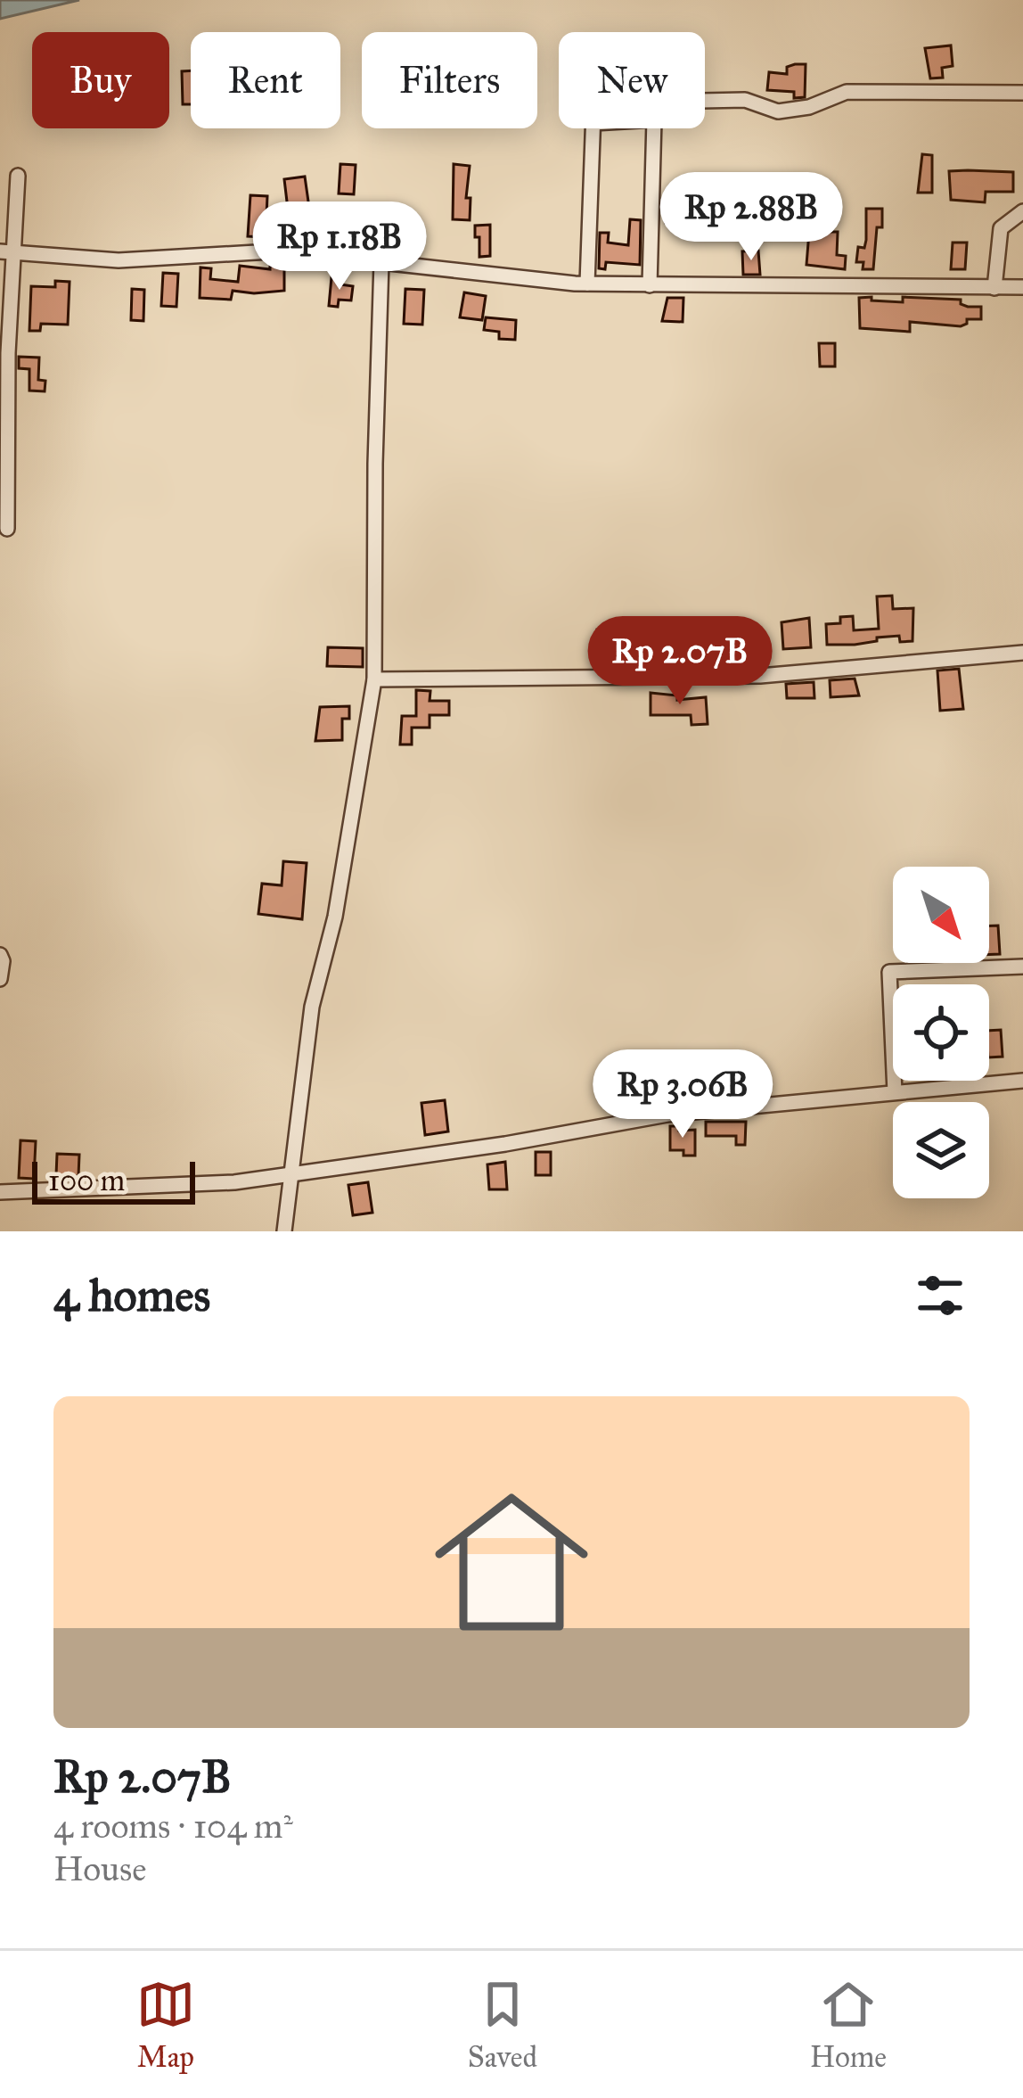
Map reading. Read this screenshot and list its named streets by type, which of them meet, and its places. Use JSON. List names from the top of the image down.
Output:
{
  "scale_bar": "100 m",
  "north": "bottom right",
  "page": {
    "chip": [
      "Buy",
      "Rent",
      "Filters",
      "New"
    ],
    "price": [
      "Rp 2.88B",
      "Rp 1.18B",
      "Rp 2.07B",
      "Rp 3.06B"
    ],
    "scale": "100 m",
    "heading": "4 homes",
    "list": [
      {
        "name": "Rp 2.07B",
        "note": "4 rooms · 104 m² · House"
      }
    ],
    "tabs": ["Map", "Saved", "Home"]
  }
}
